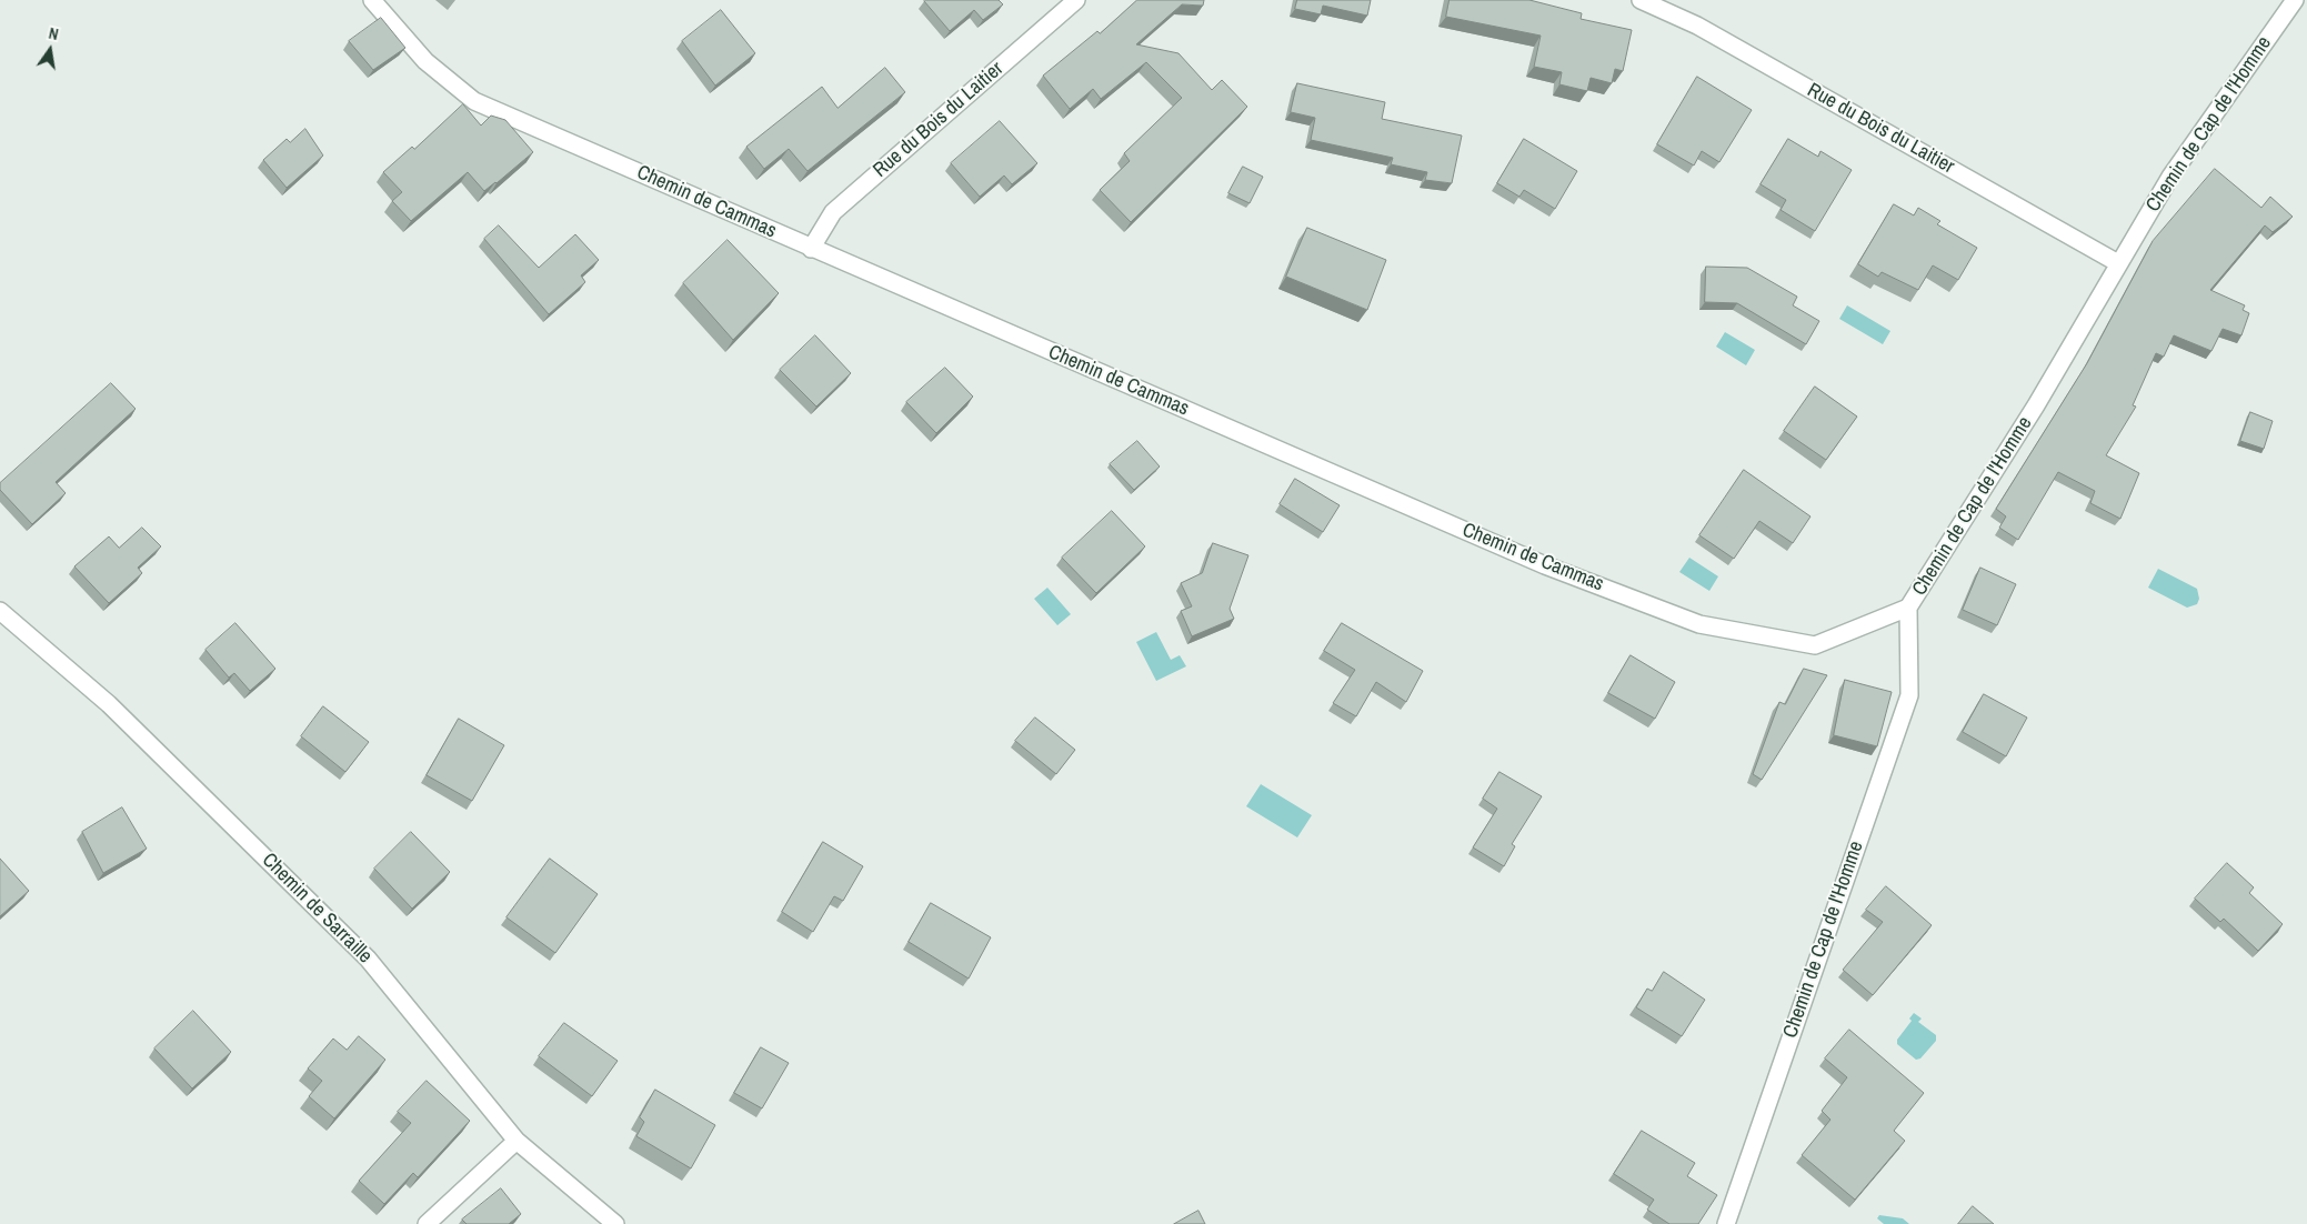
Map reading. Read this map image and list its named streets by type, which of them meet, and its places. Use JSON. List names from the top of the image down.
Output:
{
  "streets": {
    "street": [
      "Rue du Bois du Laitier",
      "Chemin de Cap de l'Homme",
      "Chemin de Cammas",
      "Chemin de Sarraille"
    ]
  },
  "crossings": [
    ["Rue du Bois du Laitier", "Chemin de Cap de l'Homme"],
    ["Rue du Bois du Laitier", "Chemin de Cammas"],
    ["Chemin de Cap de l'Homme", "Chemin de Cammas"]
  ],
  "north": "top"
}
